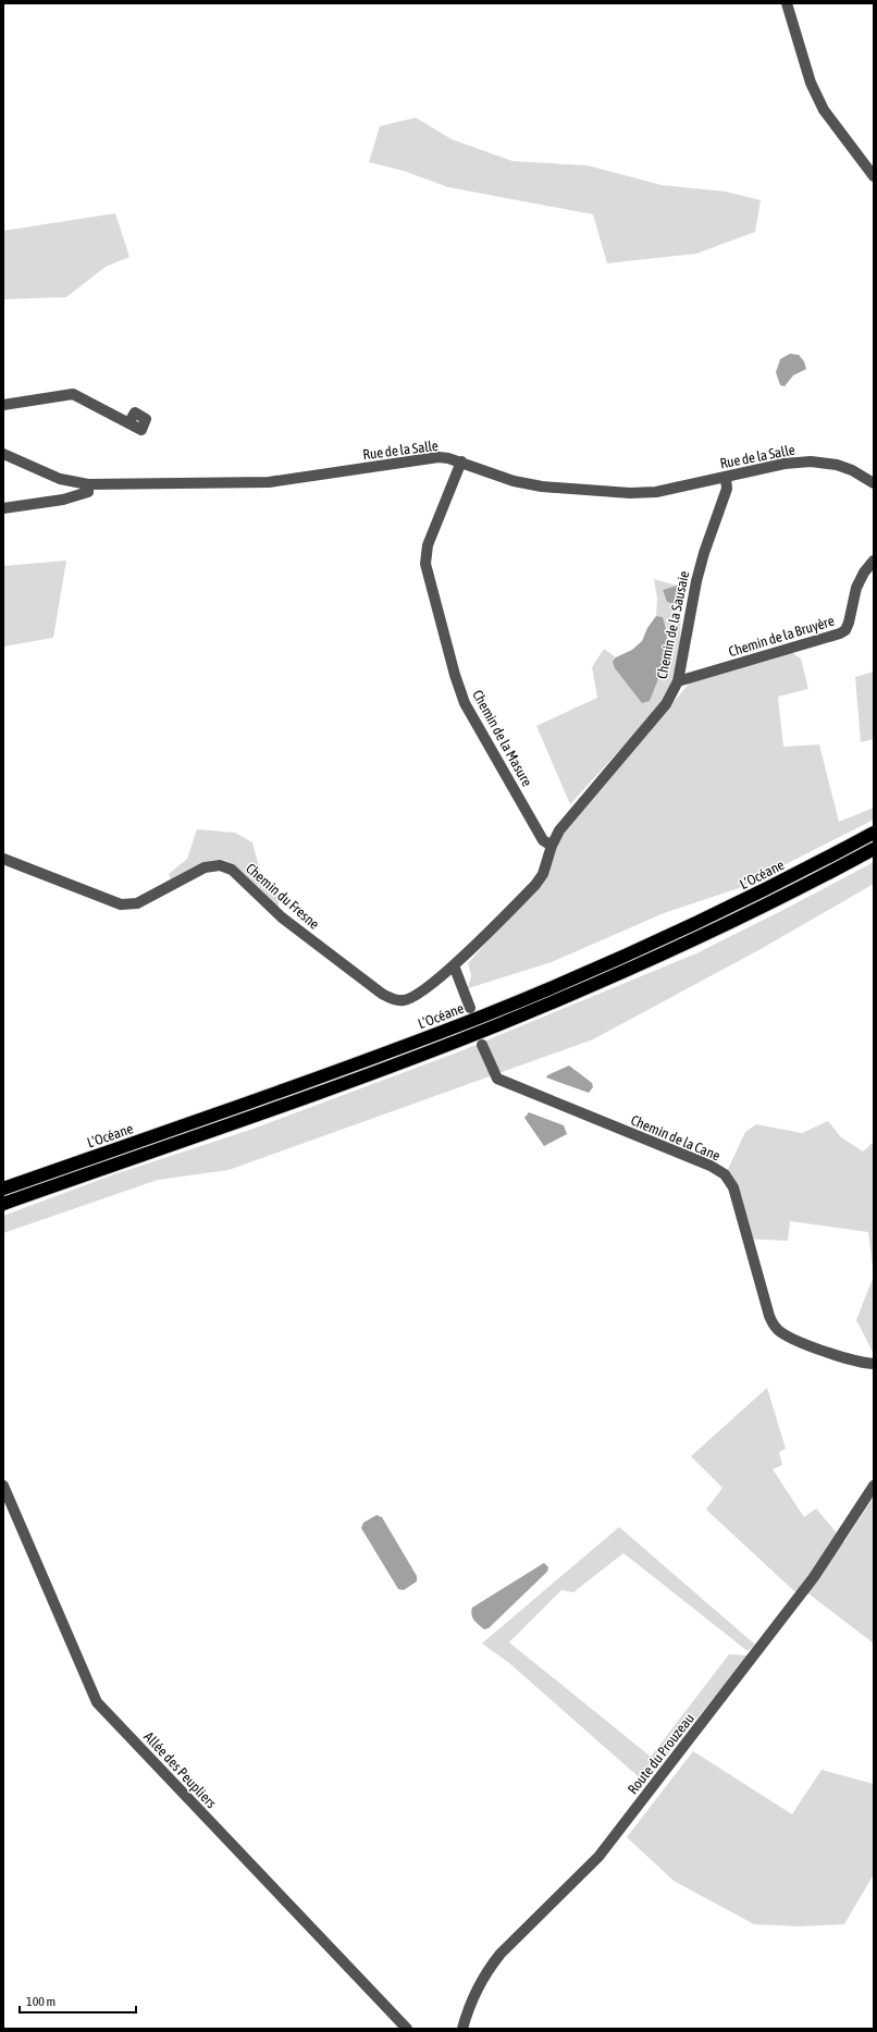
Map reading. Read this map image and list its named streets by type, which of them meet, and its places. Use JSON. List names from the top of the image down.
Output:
{
  "streets": {
    "highway": ["L’Océane"],
    "street": [
      "Rue de la Salle",
      "Chemin de la Sausaie",
      "Chemin de la Bruyère",
      "Chemin de la Masure",
      "Chemin du Fresne",
      "Chemin de la Cane",
      "Route du Prouzeau",
      "Allée des Peupliers"
    ]
  },
  "crossings": [
    ["Rue de la Salle", "Chemin de la Sausaie"],
    ["Rue de la Salle", "Chemin de la Masure"],
    ["Chemin de la Sausaie", "Chemin de la Bruyère"],
    ["Chemin de la Sausaie", "Chemin de la Masure"]
  ],
  "scale_bar": "100 m"
}
